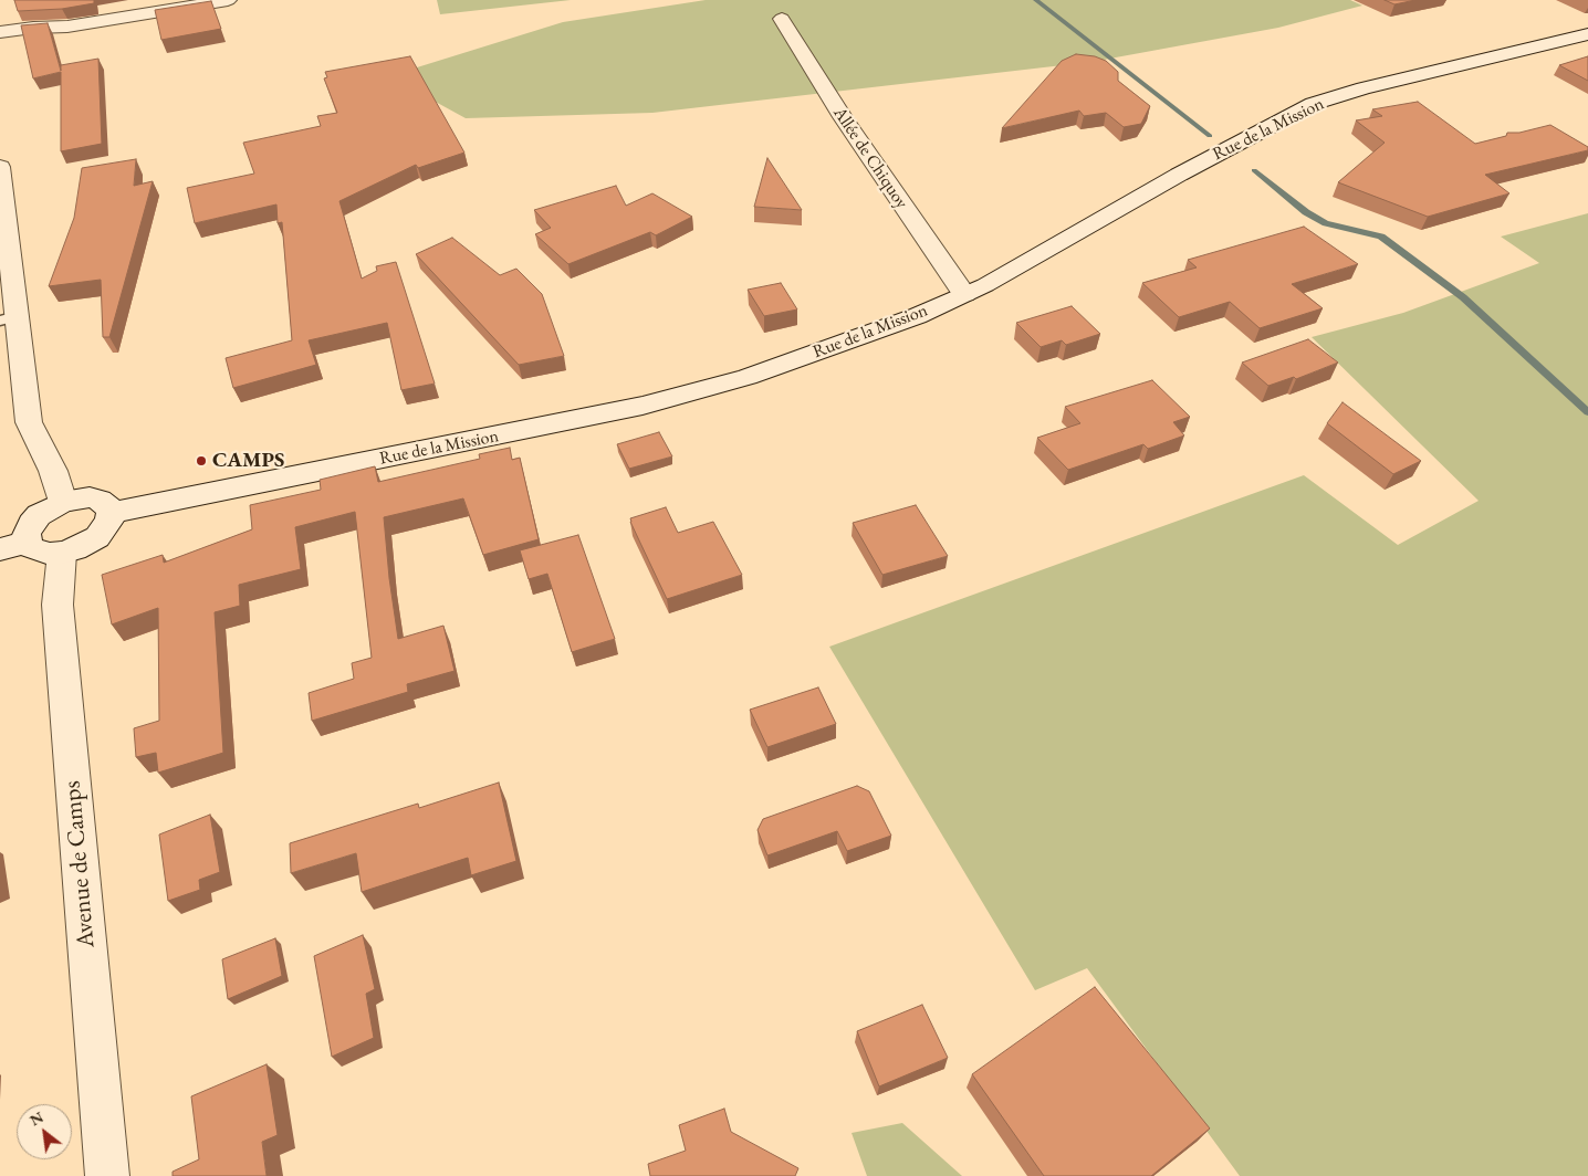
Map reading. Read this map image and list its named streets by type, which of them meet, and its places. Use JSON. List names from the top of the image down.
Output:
{
  "streets": {
    "main road": ["Rue de la Mission", "Allée de Chiquoy", "Avenue de Camps"]
  },
  "crossings": [
    ["Rue de la Mission", "Allée de Chiquoy"]
  ],
  "places": ["CAMPS"],
  "north": "top left"
}
